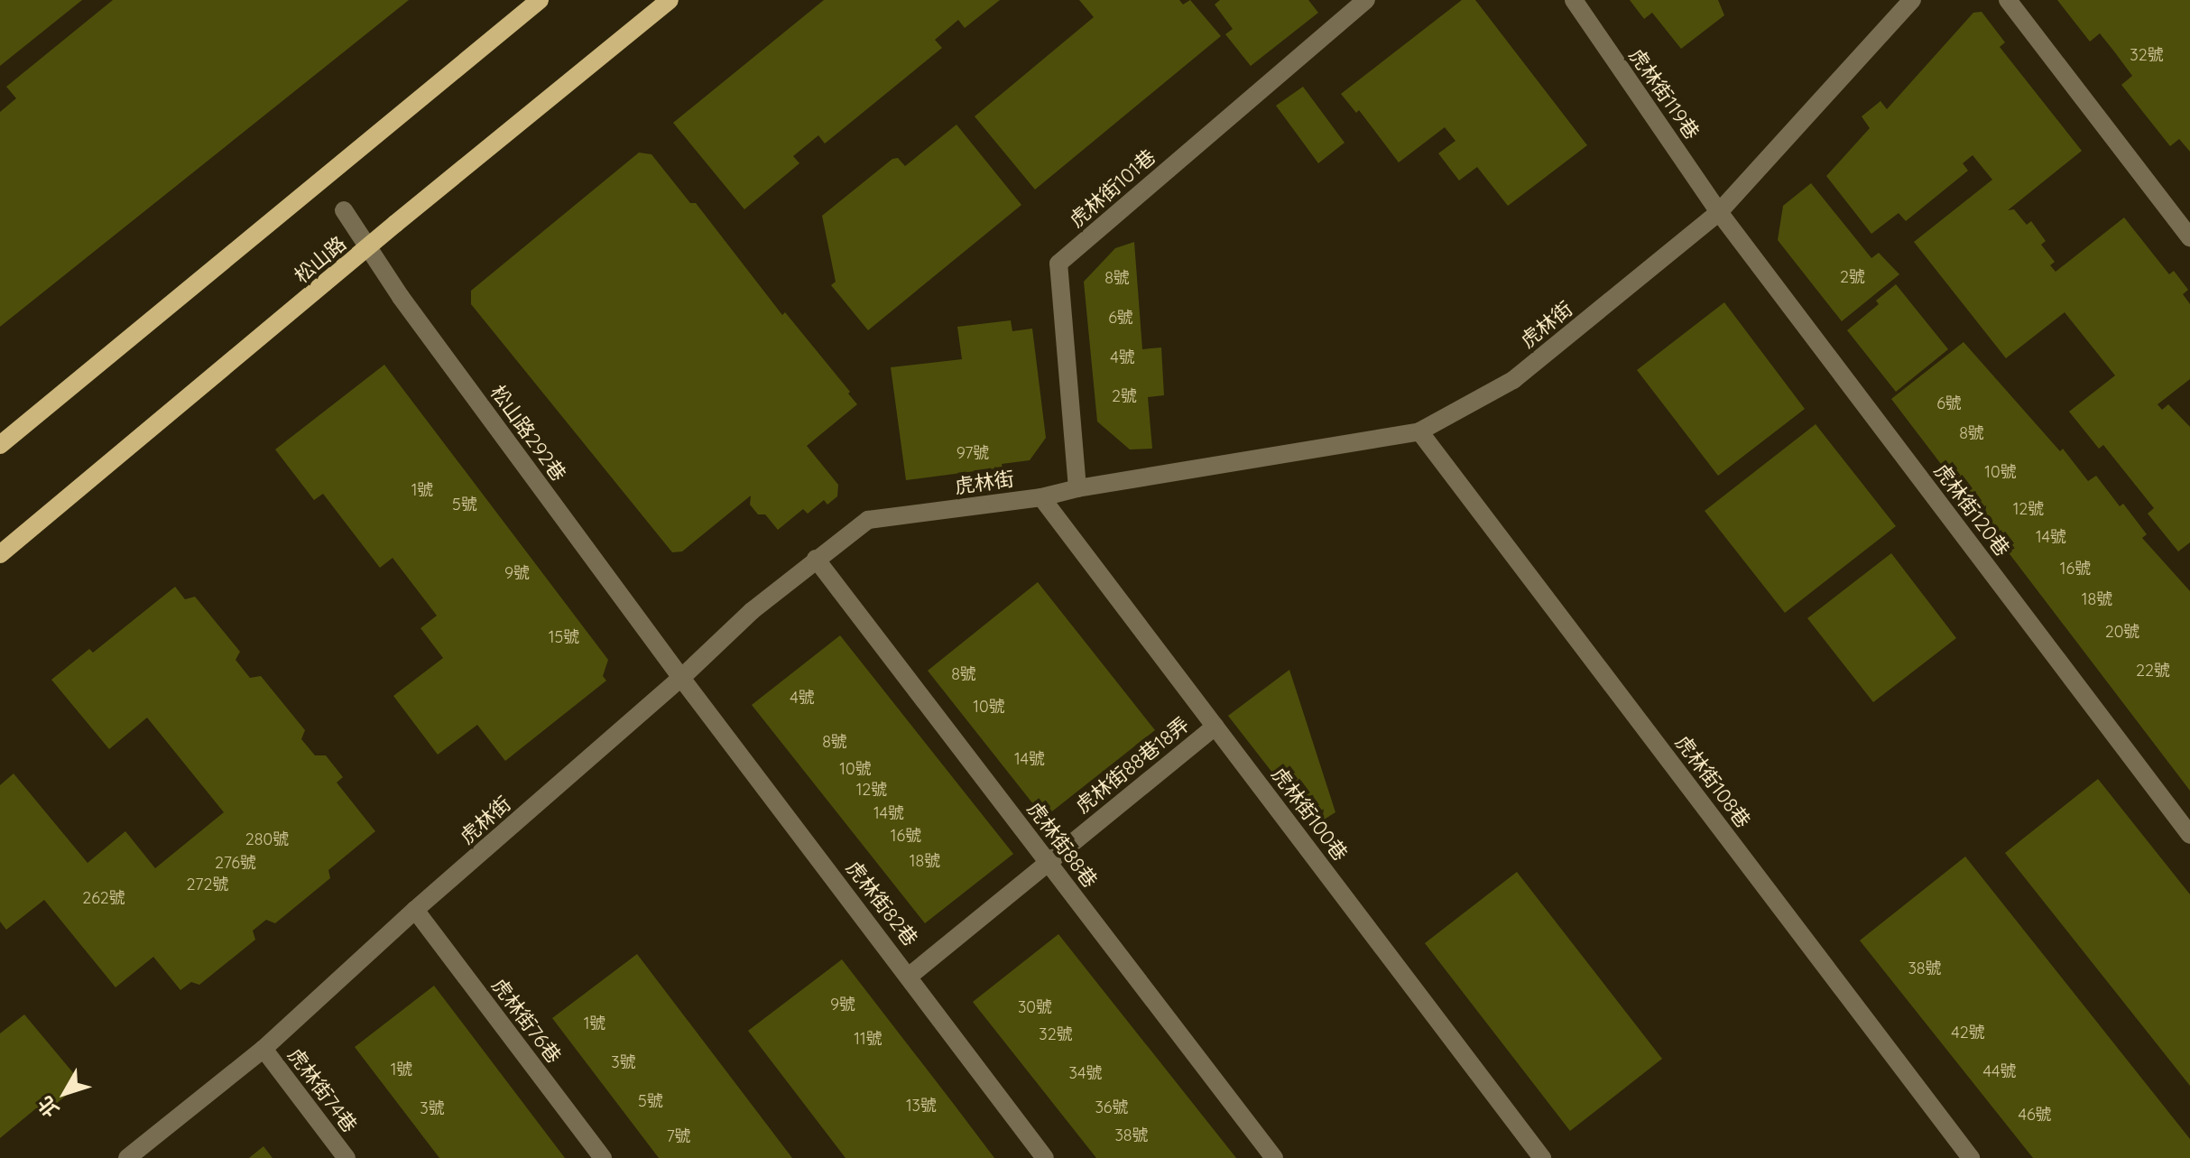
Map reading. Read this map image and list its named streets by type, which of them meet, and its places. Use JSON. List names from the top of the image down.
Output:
{
  "streets": {
    "main road": ["松山路"],
    "street": [
      "虎林街119巷",
      "虎林街101巷",
      "虎林街",
      "松山路292巷",
      "虎林街120巷",
      "虎林街88巷18弄",
      "虎林街108巷",
      "虎林街100巷",
      "虎林街88巷",
      "虎林街82巷",
      "虎林街76巷",
      "虎林街74巷"
    ]
  },
  "crossings": [
    ["虎林街119巷", "虎林街"],
    ["虎林街119巷", "虎林街120巷"],
    ["虎林街101巷", "虎林街"],
    ["松山路", "松山路292巷"],
    ["虎林街", "松山路292巷"],
    ["虎林街", "虎林街120巷"],
    ["虎林街", "虎林街108巷"],
    ["虎林街", "虎林街100巷"],
    ["虎林街", "虎林街88巷"],
    ["虎林街", "虎林街82巷"],
    ["虎林街", "虎林街76巷"],
    ["虎林街", "虎林街74巷"],
    ["松山路292巷", "虎林街82巷"],
    ["虎林街88巷18弄", "虎林街100巷"],
    ["虎林街88巷18弄", "虎林街88巷"],
    ["虎林街88巷18弄", "虎林街82巷"]
  ],
  "house_numbers": [
    "32號",
    "2號",
    "8號",
    "6號",
    "4號",
    "2號",
    "6號",
    "8號",
    "97號",
    "10號",
    "1號",
    "5號",
    "12號",
    "14號",
    "16號",
    "9號",
    "18號",
    "20號",
    "15號",
    "22號",
    "8號",
    "4號",
    "10號",
    "8號",
    "14號",
    "10號",
    "12號",
    "14號",
    "16號",
    "280號",
    "18號",
    "276號",
    "272號",
    "262號",
    "38號",
    "9號",
    "30號",
    "1號",
    "42號",
    "32號",
    "11號",
    "3號",
    "1號",
    "44號",
    "34號",
    "5號",
    "13號",
    "36號",
    "3號",
    "46號",
    "38號",
    "7號"
  ],
  "north": "bottom left"
}
